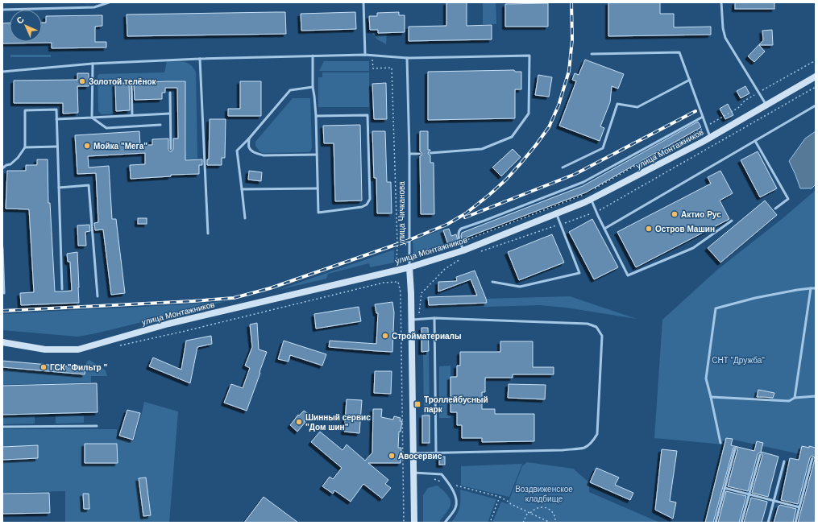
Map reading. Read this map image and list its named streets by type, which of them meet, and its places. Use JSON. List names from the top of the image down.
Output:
{
  "streets": {
    "main road": ["улица Монтажников", "улица Чичканова"]
  },
  "crossings": [
    ["улица Монтажников", "улица Чичканова"]
  ],
  "parks": ["СНТ \"Дружба\"", "Воздвиженское кладбище"],
  "places": {
    "other": [
      "Золотой телёнок",
      "Мойка \"Мега\"",
      "Актио Рус",
      "Остров Машин",
      "Стройматериалы",
      "ГСК \"Фильтр \"",
      "Шинный сервис \"Дом шин\"",
      "Авосервис"
    ],
    "transit": ["Троллейбусный парк"]
  },
  "north": "top left"
}
